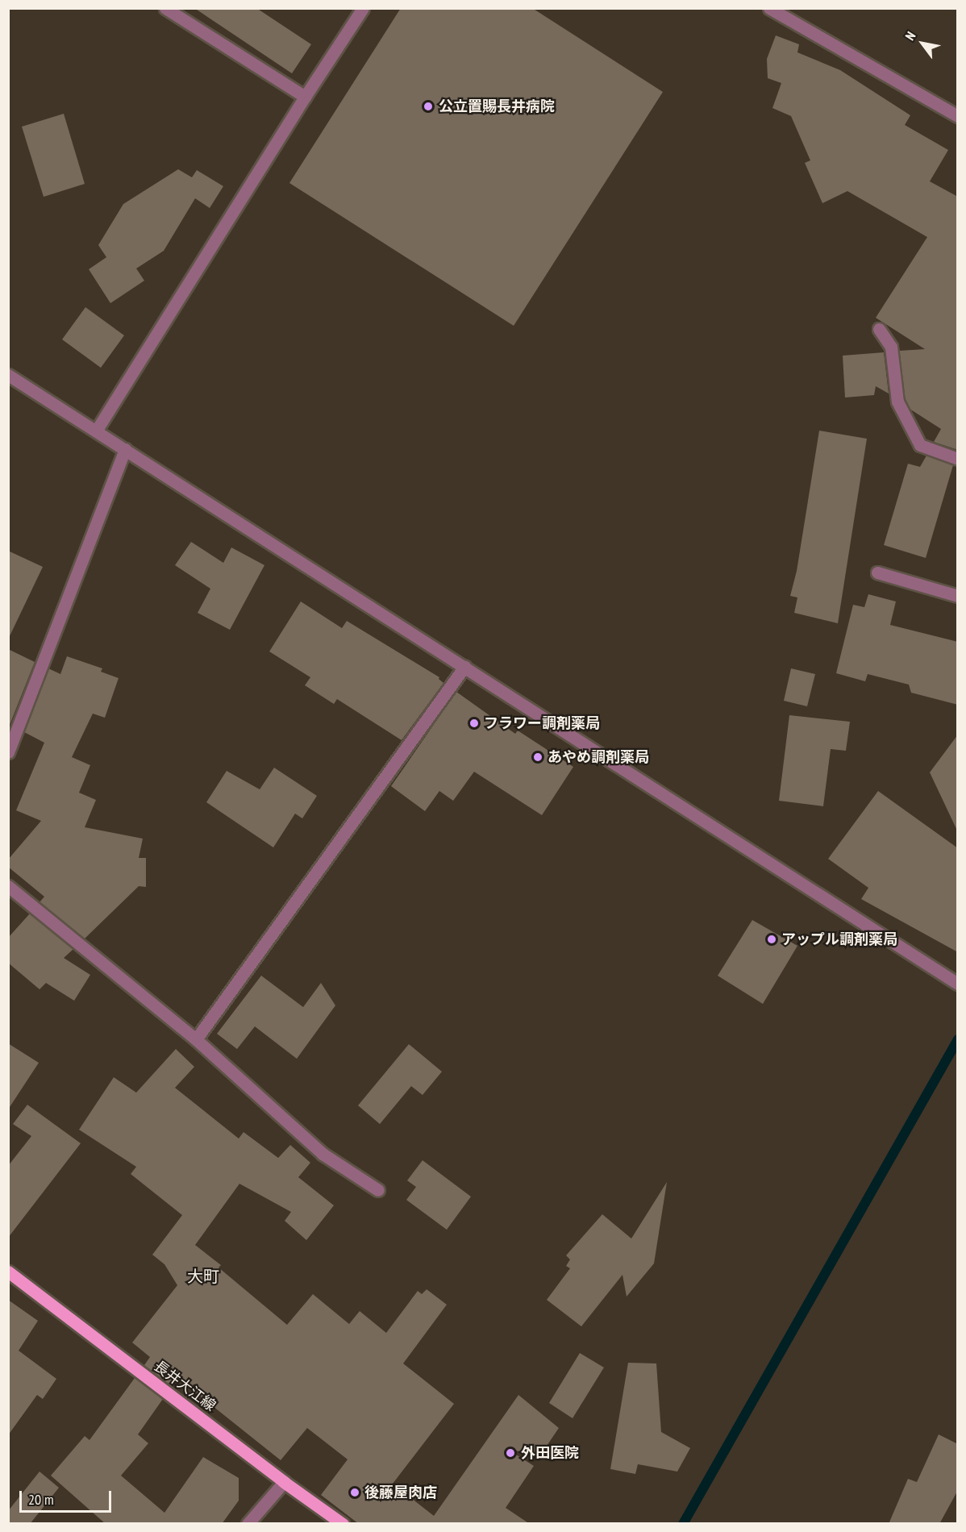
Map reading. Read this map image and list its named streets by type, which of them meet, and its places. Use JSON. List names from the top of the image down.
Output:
{
  "streets": {
    "main road": ["長井大江線"]
  },
  "districts": ["大町"],
  "places": [
    "公立置賜長井病院",
    "フラワー調剤薬局",
    "あやめ調剤薬局",
    "アップル調剤薬局",
    "外田医院",
    "後藤屋肉店"
  ],
  "scale_bar": "20 m",
  "north": "top left"
}
